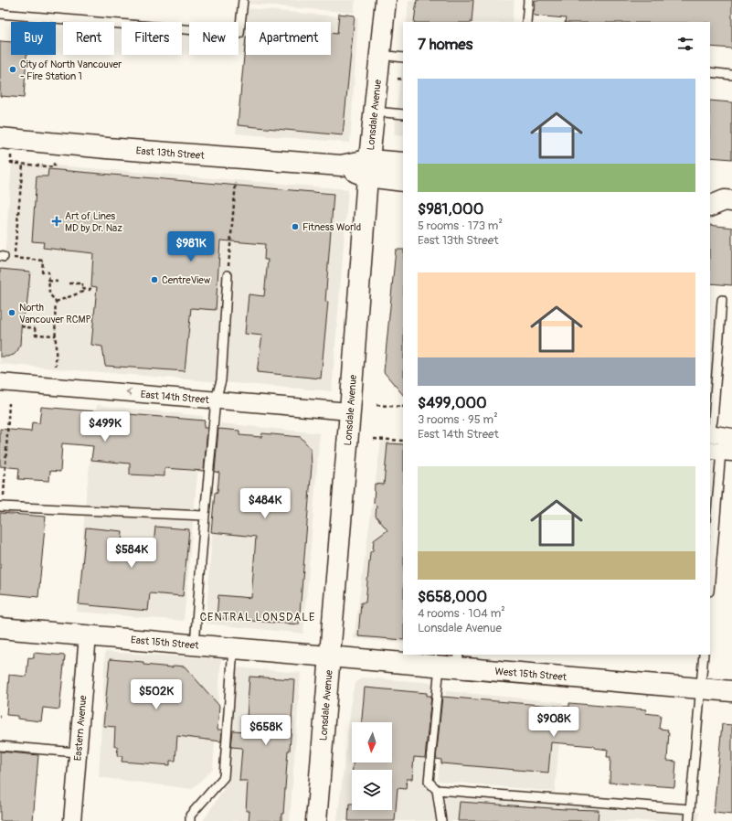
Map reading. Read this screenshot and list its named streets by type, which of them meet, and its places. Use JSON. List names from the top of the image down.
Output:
{
  "streets": {
    "main road": [
      "Lonsdale Avenue",
      "East 13th Street",
      "East 15th Street",
      "West 15th Street"
    ],
    "street": ["East 14th Street", "Eastern Avenue"]
  },
  "crossings": [
    ["Lonsdale Avenue", "East 13th Street"],
    ["Lonsdale Avenue", "East 14th Street"],
    ["Lonsdale Avenue", "East 15th Street"],
    ["Lonsdale Avenue", "West 15th Street"],
    ["East 15th Street", "West 15th Street"],
    ["East 15th Street", "Eastern Avenue"]
  ],
  "one_way": ["East 14th Street"],
  "districts": ["CENTRAL LONSDALE"],
  "places": {
    "other": [
      "City of North Vancouver - Fire Station 1",
      "Fitness World",
      "CentreView",
      "North Vancouver RCMP"
    ],
    "health": ["Art of Lines MD by Dr. Naz"]
  },
  "north": "bottom",
  "page": {
    "chip": [
      "Buy",
      "Rent",
      "Filters",
      "New",
      "Apartment"
    ],
    "heading": "7 homes",
    "list": [
      {
        "name": "$981,000",
        "note": "5 rooms · 173 m² · East 13th Street"
      },
      {
        "name": "$499,000",
        "note": "3 rooms · 95 m² · East 14th Street"
      },
      {
        "name": "$658,000",
        "note": "4 rooms · 104 m² · Lonsdale Avenue"
      }
    ],
    "price": [
      "$981K",
      "$499K",
      "$484K",
      "$584K",
      "$502K",
      "$908K",
      "$658K"
    ]
  }
}
